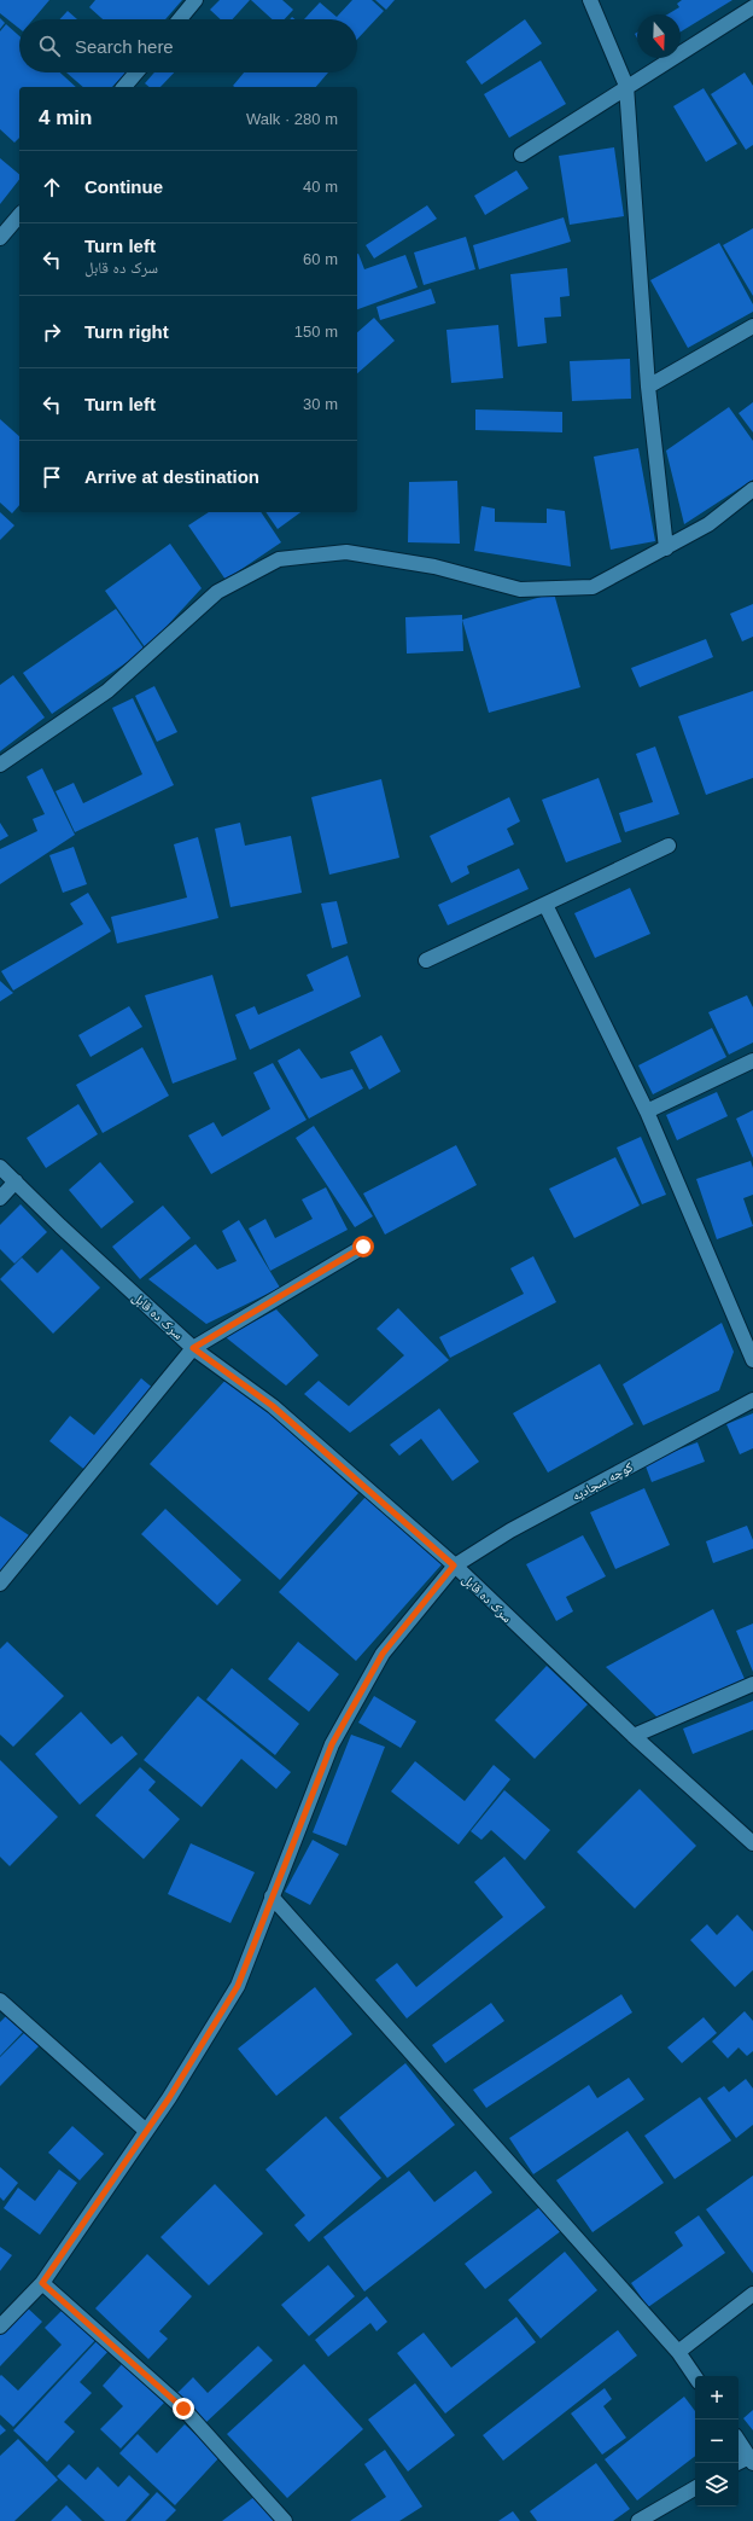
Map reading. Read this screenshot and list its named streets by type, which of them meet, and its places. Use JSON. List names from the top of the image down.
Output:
{
  "streets": {
    "street": ["سرک ده قابل", "کوچه سجادیه"]
  },
  "crossings": [
    ["سرک ده قابل", "کوچه سجادیه"]
  ],
  "north": "bottom",
  "page": {
    "search": "Search here",
    "heading": ["4 min", "Walk · 280 m"],
    "list": [
      ["Continue", "40 m"],
      ["Turn left", "سرک ده قابل", "60 m"],
      ["Turn right", "150 m"],
      ["Turn left", "30 m"],
      "Arrive at destination"
    ],
    "map_buttons": ["+", "−"]
  }
}
